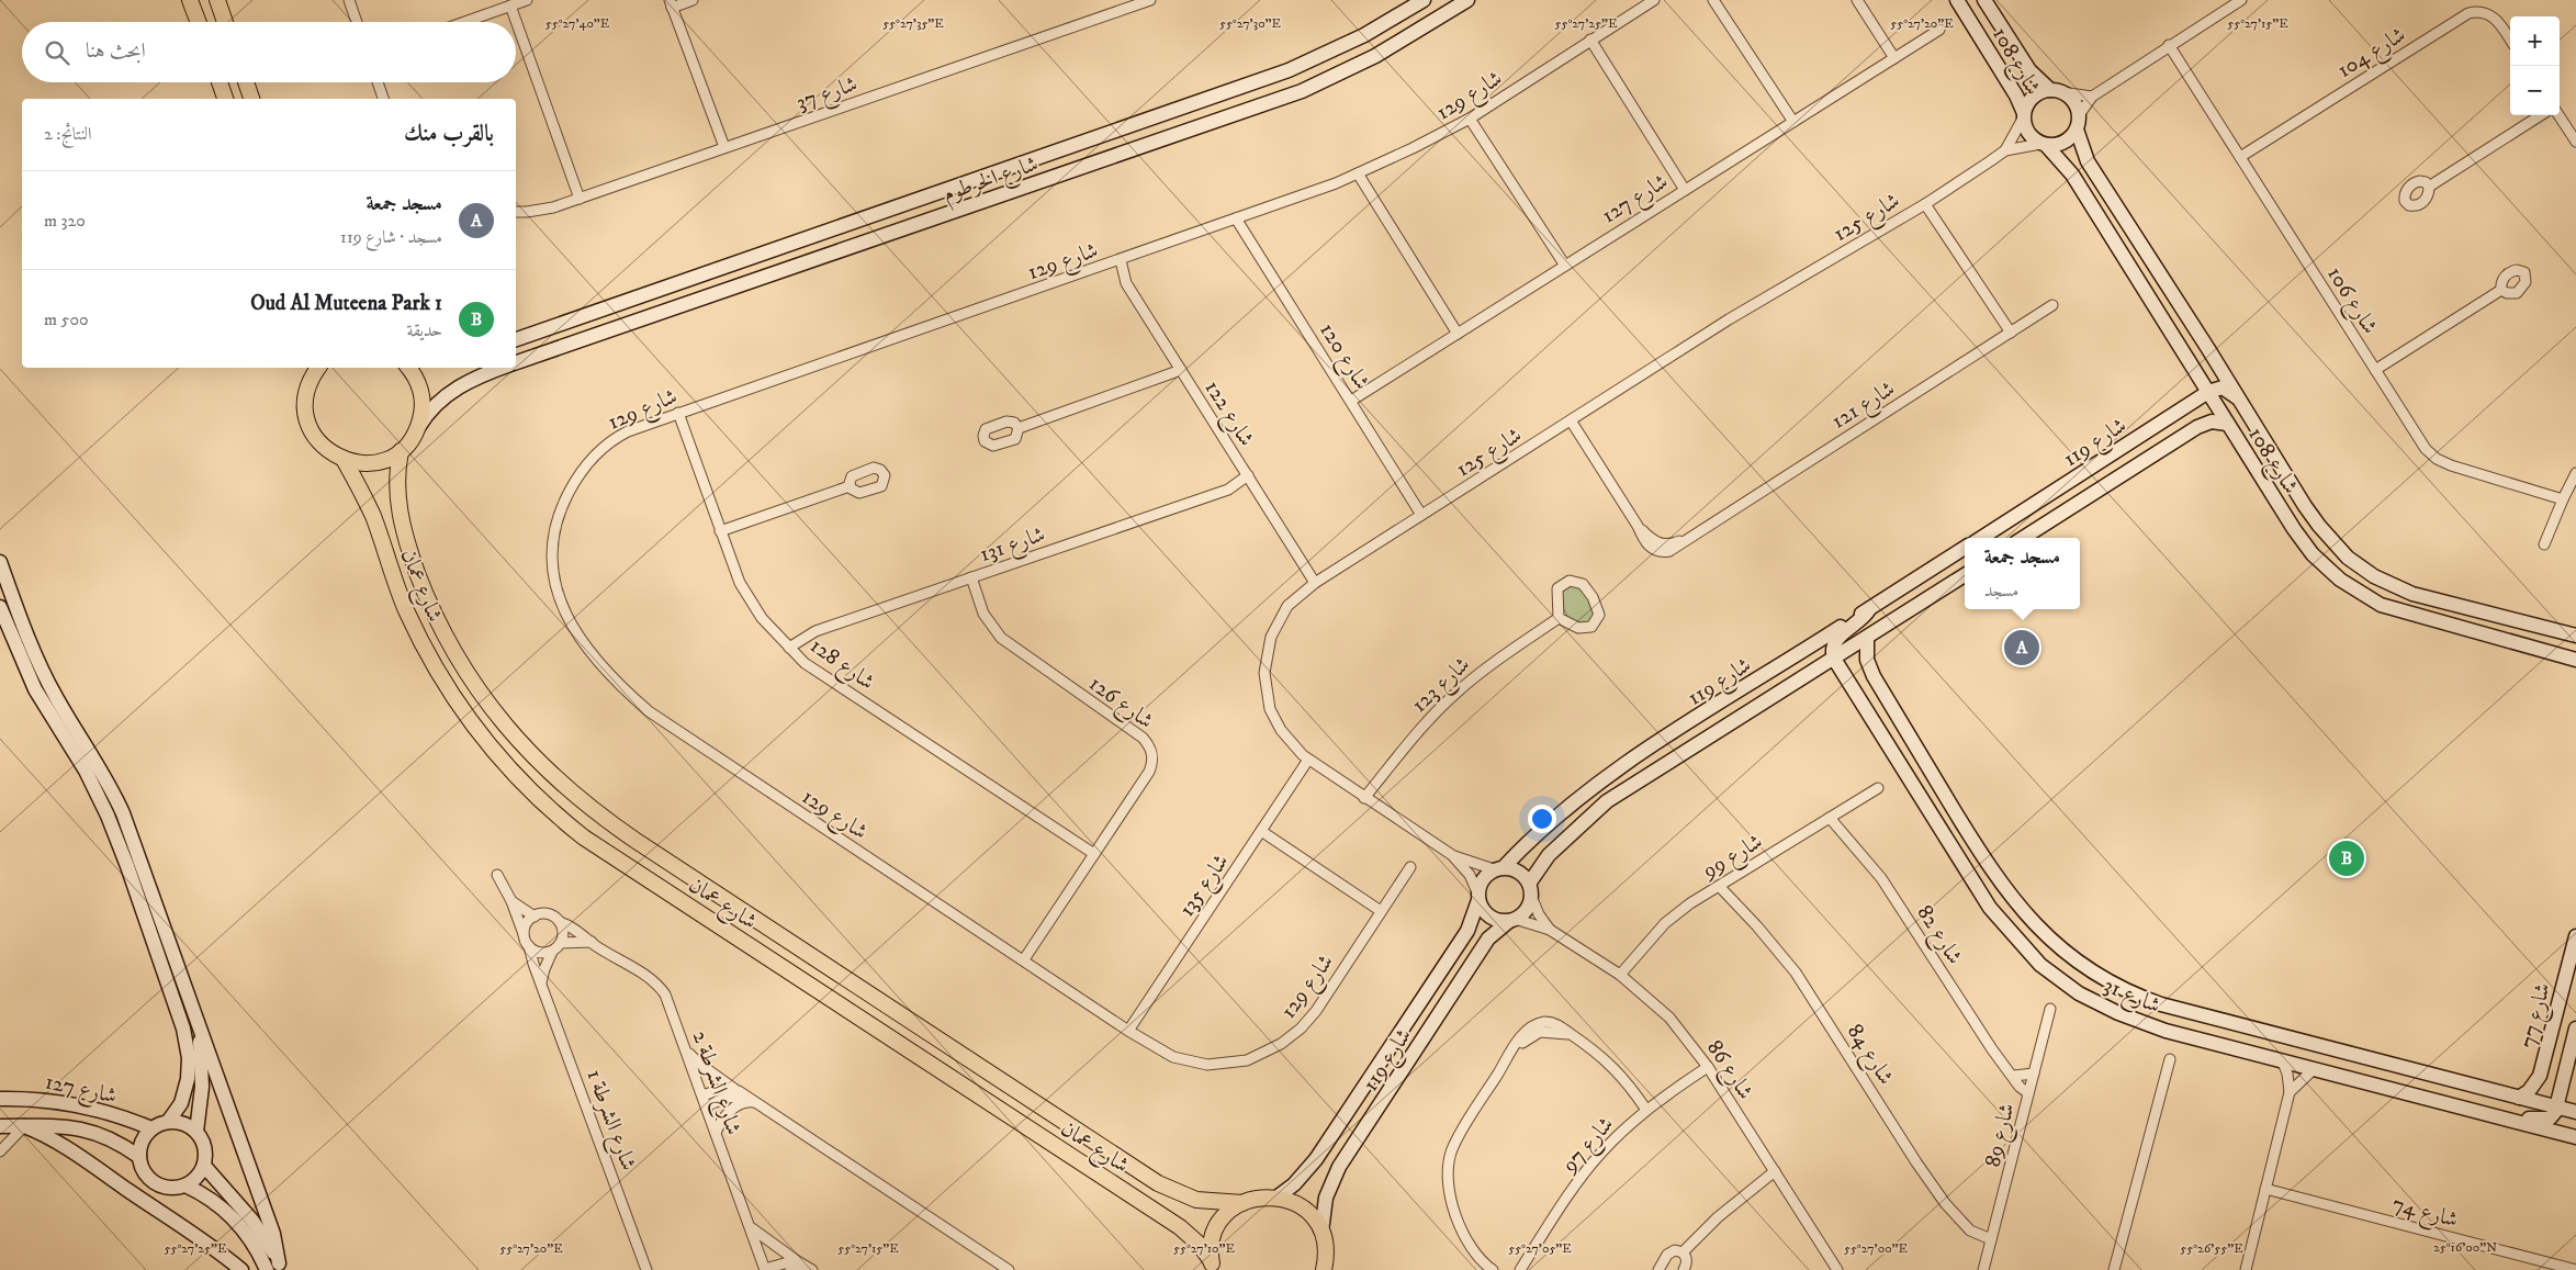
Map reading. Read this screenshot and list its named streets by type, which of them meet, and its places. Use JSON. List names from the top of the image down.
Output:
{
  "streets": {
    "main road": ["شارع عمان"],
    "street": [
      "شارع 104",
      "شارع 108",
      "شارع 37",
      "شارع 129",
      "شارع الخرطوم",
      "شارع 127",
      "شارع 125",
      "شارع 106",
      "شارع 120",
      "شارع 121",
      "شارع 122",
      "شارع 119",
      "شارع 131",
      "شارع 128",
      "شارع 123",
      "شارع 126",
      "شارع 99",
      "شارع 135",
      "شارع 82",
      "شارع 31",
      "شارع 77",
      "شارع 84",
      "شارع 86",
      "شارع الشرطة 2",
      "شارع الشرطة 1",
      "شارع 89",
      "شارع 97",
      "شارع 74"
    ]
  },
  "crossings": [
    ["شارع 104", "شارع 106"],
    ["شارع 108", "شارع 125"],
    ["شارع 108", "شارع 119"],
    ["شارع 129", "شارع 120"],
    ["شارع 129", "شارع 122"],
    ["شارع 129", "شارع 128"],
    ["شارع 129", "شارع 126"],
    ["شارع 129", "شارع 135"],
    ["شارع 127", "شارع 120"],
    ["شارع 125", "شارع 120"],
    ["شارع 125", "شارع 121"],
    ["شارع 125", "شارع 122"],
    ["شارع 125", "شارع 119"],
    ["شارع 125", "شارع 123"],
    ["شارع 125", "شارع 135"],
    ["شارع 125", "شارع 86"],
    ["شارع 122", "شارع 131"],
    ["شارع 119", "شارع 31"],
    ["شارع 119", "شارع 86"],
    ["شارع 131", "شارع 128"],
    ["شارع 131", "شارع 126"],
    ["شارع 128", "شارع 126"],
    ["شارع 99", "شارع 82"],
    ["شارع 99", "شارع 84"],
    ["شارع 99", "شارع 86"],
    ["شارع 82", "شارع 89"],
    ["شارع 31", "شارع 77"],
    ["شارع 84", "شارع 89"],
    ["شارع 86", "شارع 97"],
    ["شارع الشرطة 2", "شارع الشرطة 1"]
  ],
  "page": {
    "map_buttons": ["+", "−"],
    "search": "ابحث هنا",
    "heading": ["بالقرب منك", "النتائج: 2"],
    "list": [
      {
        "mark": "A",
        "name": "مسجد جمعة",
        "note": "مسجد · شارع 119",
        "value": "320 m"
      },
      {
        "mark": "B",
        "name": "Oud Al Muteena Park 1",
        "note": "حديقة",
        "value": "500 m"
      }
    ],
    "popup": ["مسجد جمعة", "مسجد"],
    "pins": ["A", "B"]
  },
  "coordinates": [
    "55°27'40\"E",
    "55°27'35\"E",
    "55°27'30\"E",
    "55°27'25\"E",
    "55°27'15\"E",
    "55°27'20\"E",
    "25°16'00\"N",
    "55°27'10\"E",
    "55°27'05\"E",
    "55°27'00\"E",
    "55°26'55\"E"
  ]
}
